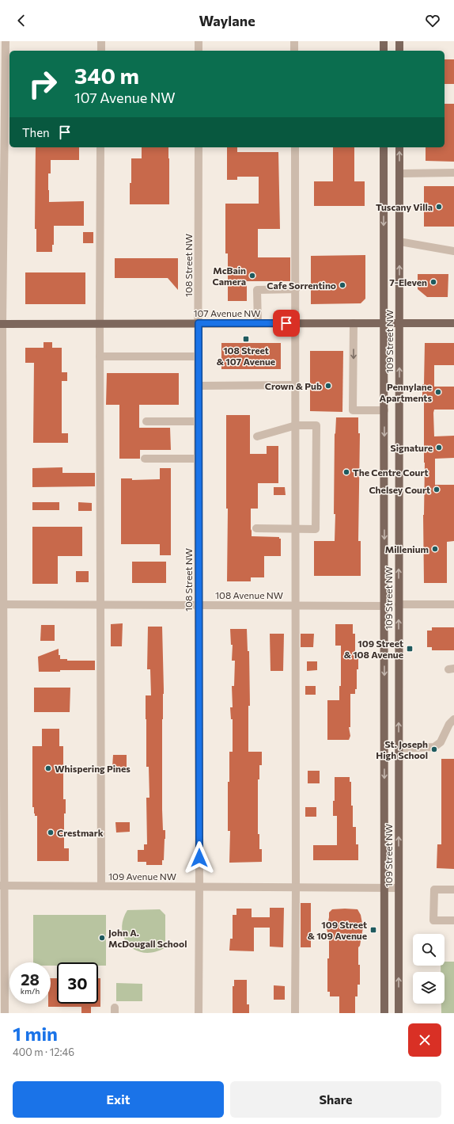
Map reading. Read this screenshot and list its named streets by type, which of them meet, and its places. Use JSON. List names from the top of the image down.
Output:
{
  "streets": {
    "main road": ["107 Avenue NW", "109 Street NW"],
    "street": ["108 Street NW", "108 Avenue NW", "109 Avenue NW"]
  },
  "crossings": [
    ["108 Street NW", "107 Avenue NW"],
    ["108 Street NW", "108 Avenue NW"],
    ["108 Street NW", "109 Avenue NW"],
    ["107 Avenue NW", "109 Street NW"],
    ["109 Street NW", "108 Avenue NW"],
    ["109 Street NW", "109 Avenue NW"]
  ],
  "places": {
    "other": [
      "Tuscany Villa",
      "McBain Camera",
      "7-Eleven",
      "Cafe Sorrentino",
      "Crown & Pub",
      "Pennylane Apartments",
      "Signature",
      "The Centre Court",
      "Chelsey Court",
      "Millenium",
      "St. Joseph High School",
      "Whispering Pines",
      "Crestmark",
      "John A. McDougall School"
    ],
    "transit": ["108 Street & 107 Avenue", "109 Street & 108 Avenue", "109 Street & 109 Avenue"]
  },
  "page": {
    "header": "Waylane",
    "turn": ["340 m", "107 Avenue NW"],
    "then": "Then",
    "speed": "28 km/h",
    "limit": "30",
    "heading": ["1 min", "400 m · 12:46"],
    "buttons": ["Exit", "Share"]
  }
}
